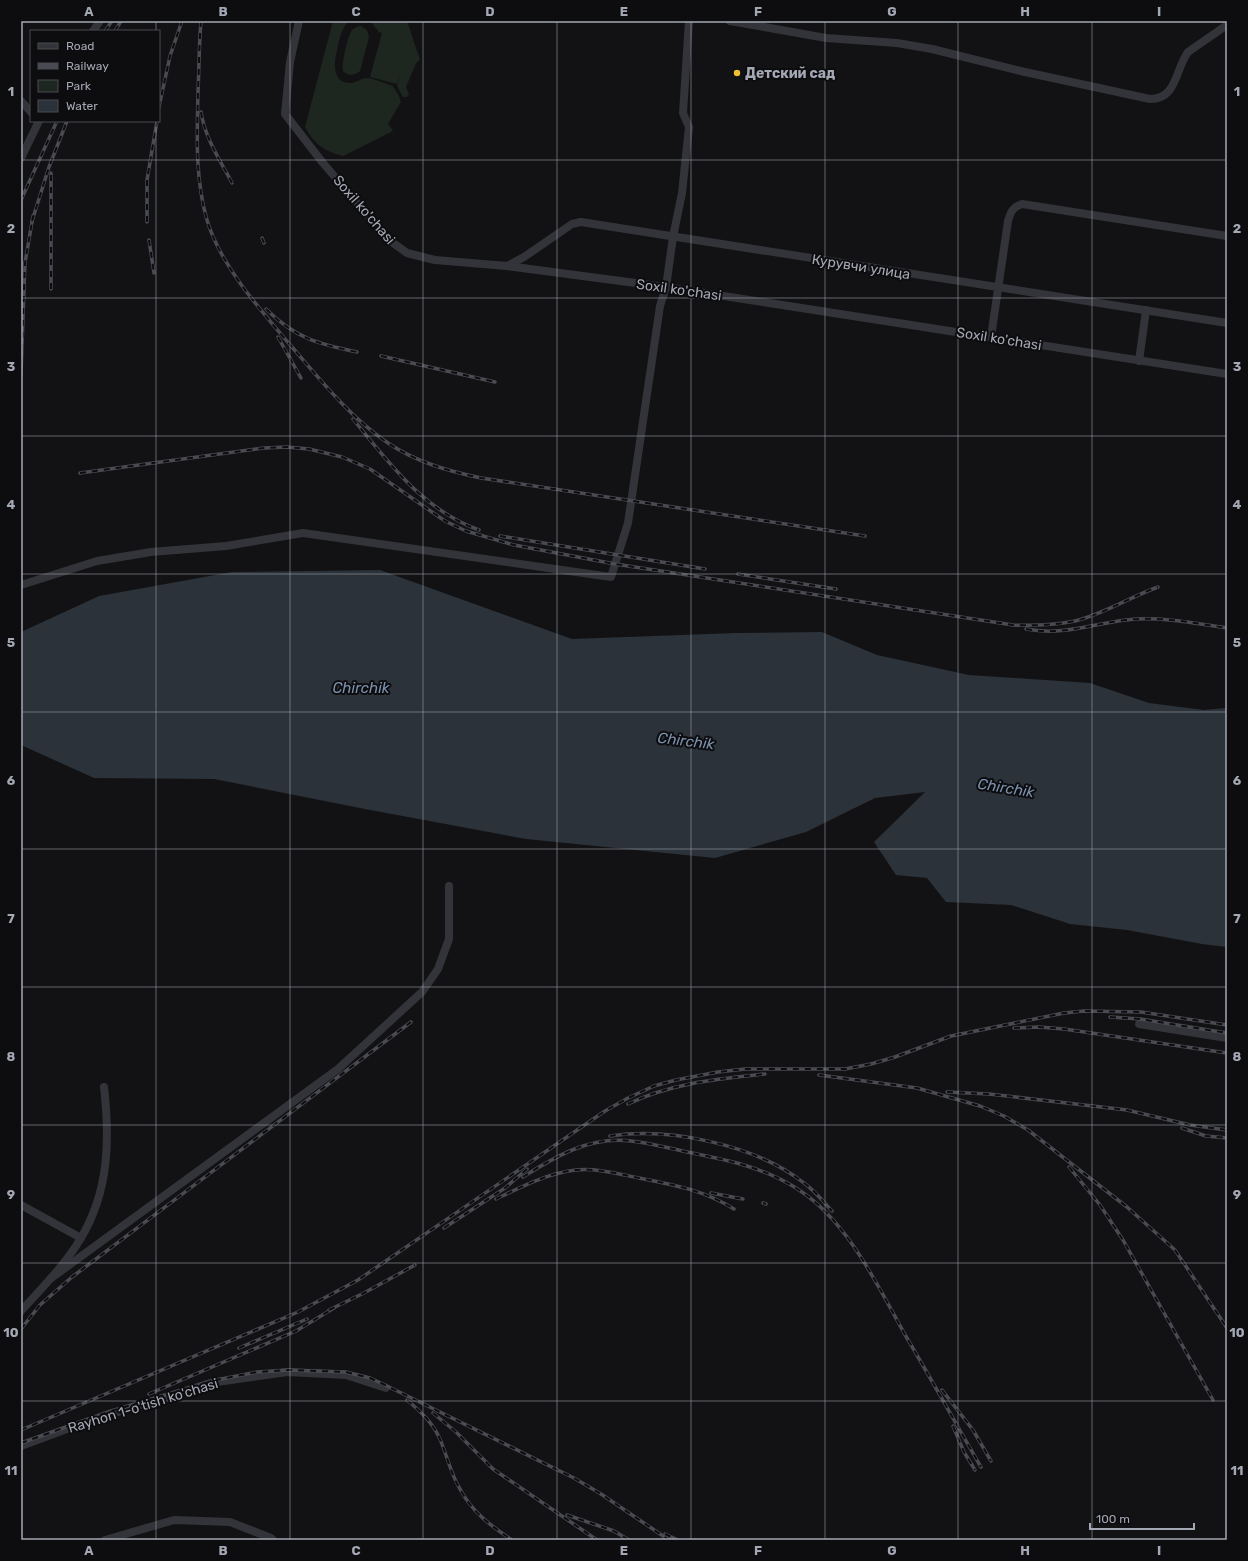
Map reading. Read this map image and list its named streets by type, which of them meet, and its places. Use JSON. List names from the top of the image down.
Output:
{
  "streets": {
    "street": ["Soxil ko'chasi", "Курувчи улица", "Rayhon 1-o'tish ko'chasi"]
  },
  "crossings": [
    ["Soxil ko'chasi", "Курувчи улица"]
  ],
  "water": ["Chirchik"],
  "places": ["Детский сад"],
  "legend": [
    "Road",
    "Railway",
    "Park",
    "Water"
  ],
  "scale_bar": "100 m",
  "grid": {
    "columns": [
      "A",
      "B",
      "C",
      "D",
      "E",
      "F",
      "G",
      "H",
      "I"
    ],
    "rows": [
      "1",
      "2",
      "3",
      "4",
      "5",
      "6",
      "7",
      "8",
      "9",
      "10",
      "11"
    ]
  }
}
